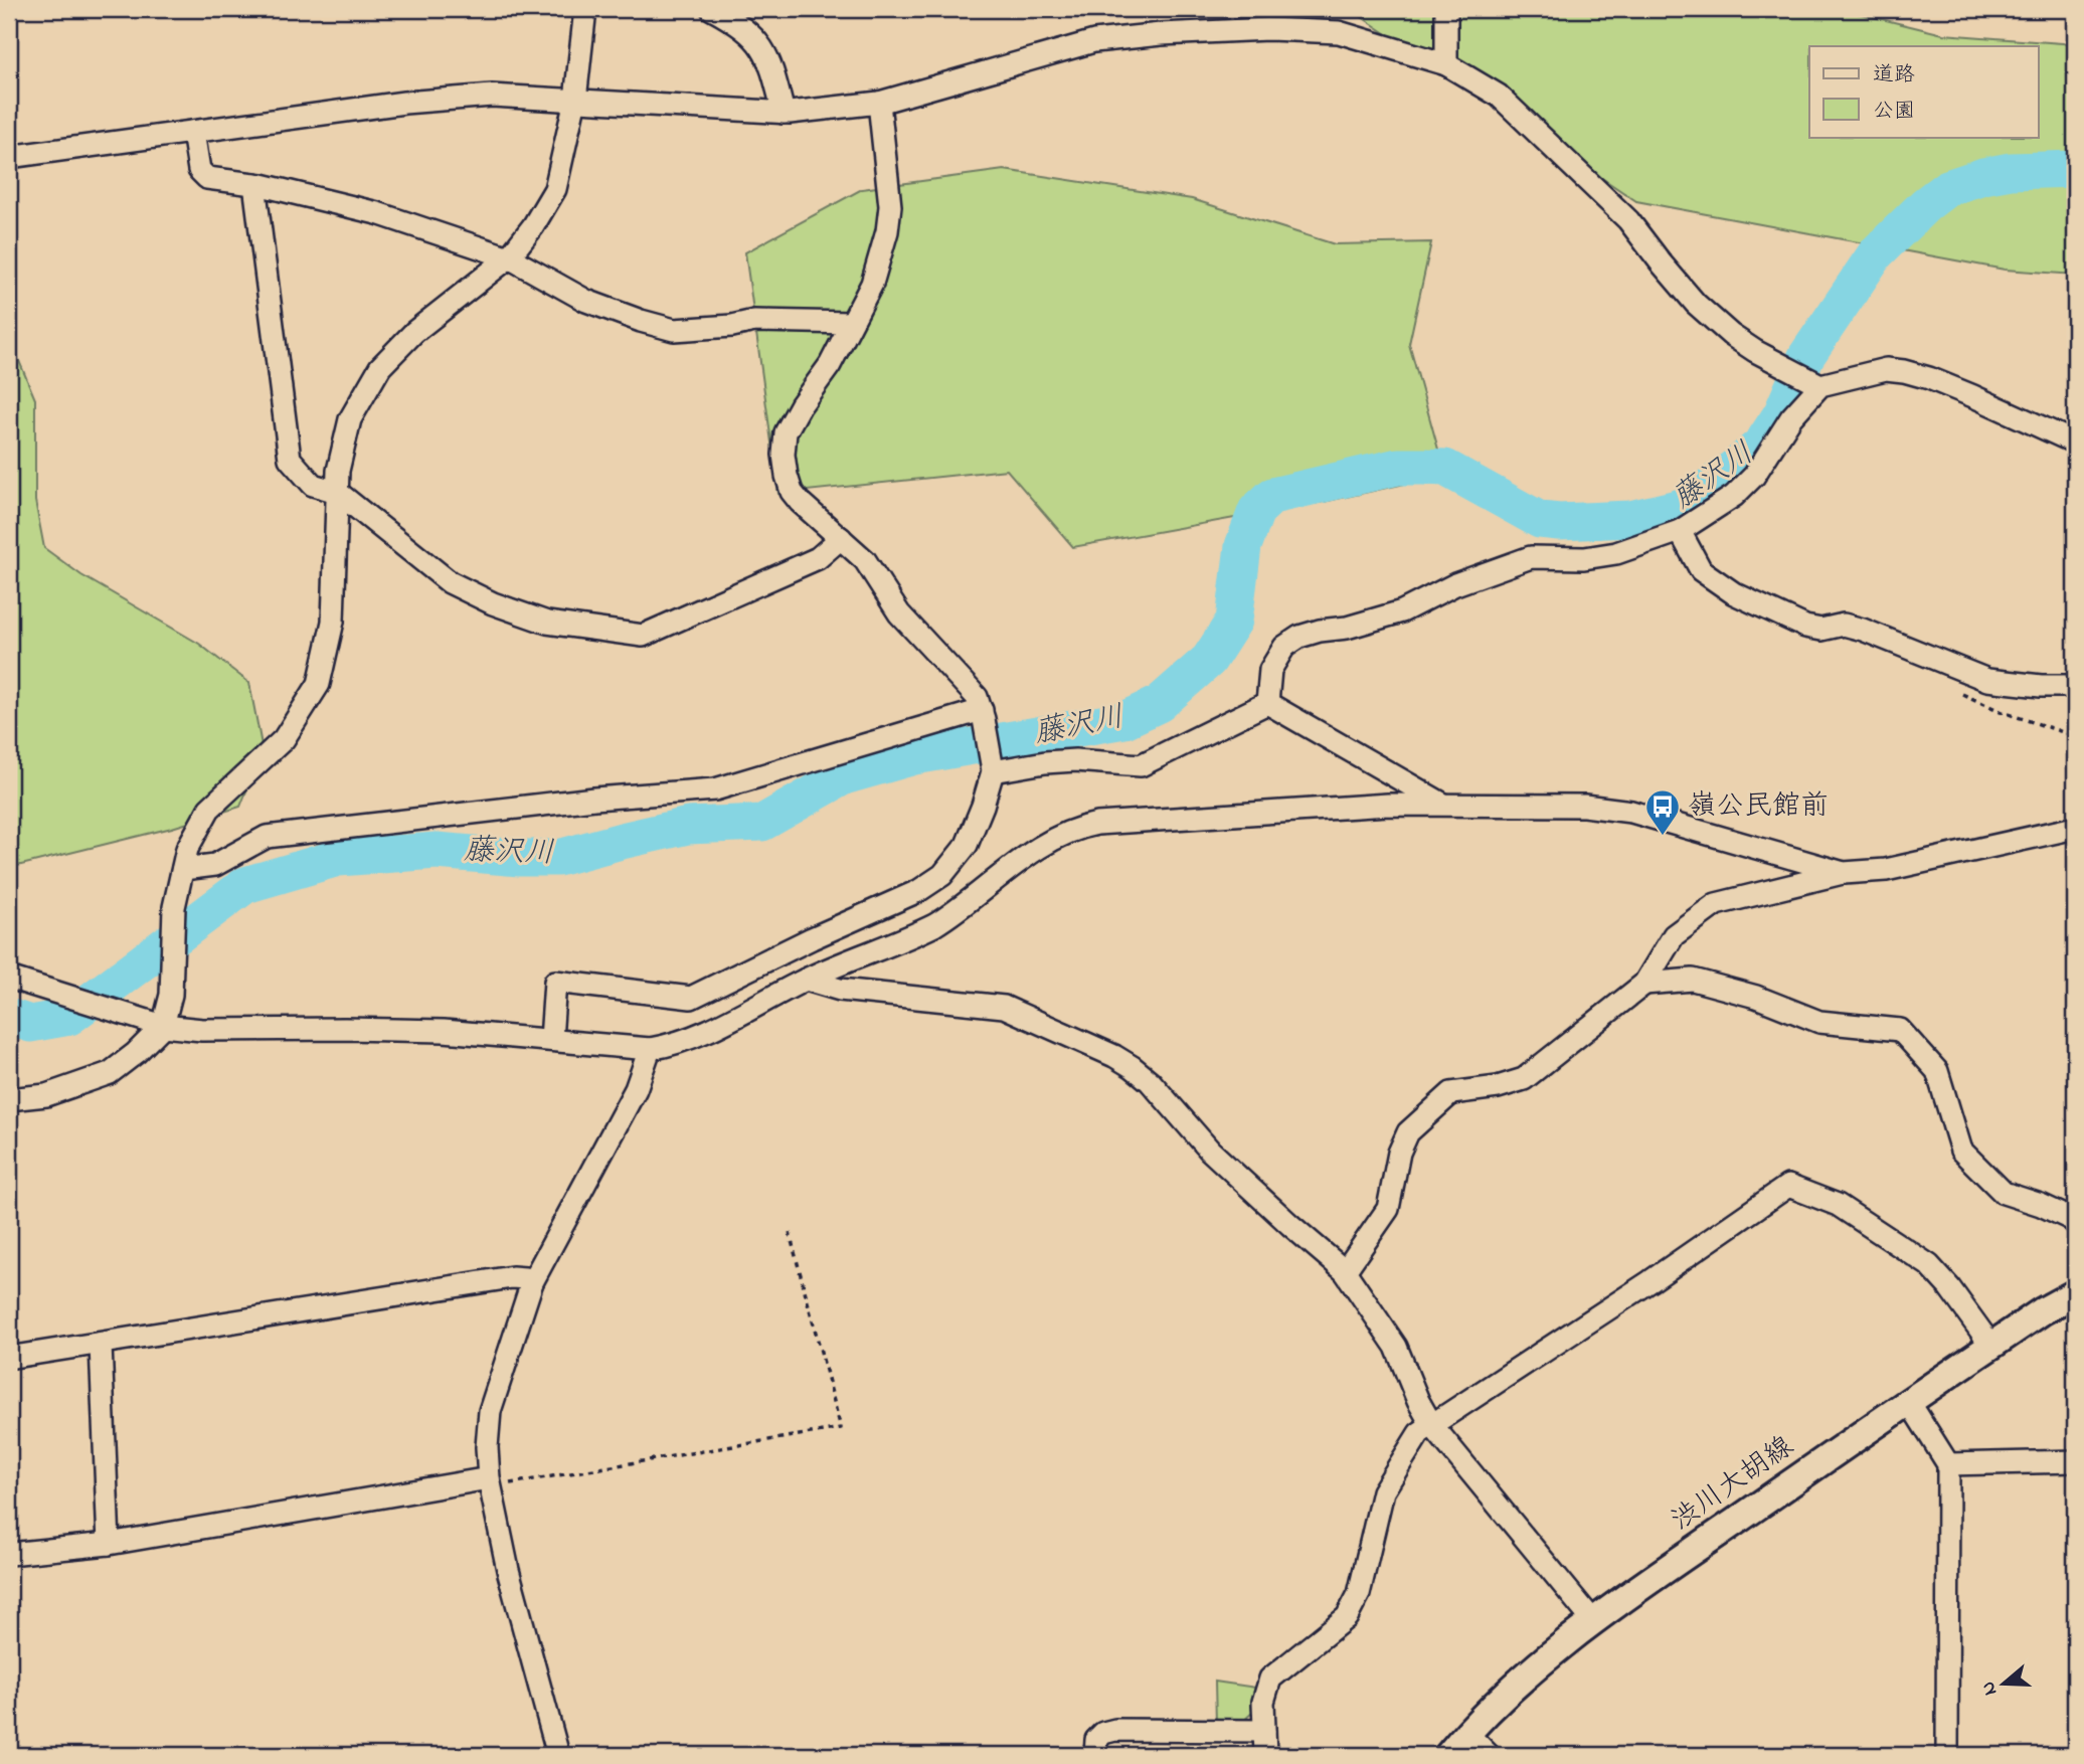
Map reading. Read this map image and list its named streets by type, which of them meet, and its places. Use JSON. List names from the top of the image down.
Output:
{
  "streets": {
    "main road": ["渋川大胡線"]
  },
  "water": ["藤沢川"],
  "places": {
    "bus stop": ["嶺公民館前"]
  },
  "legend": ["道路", "公園"],
  "north": "left"
}
